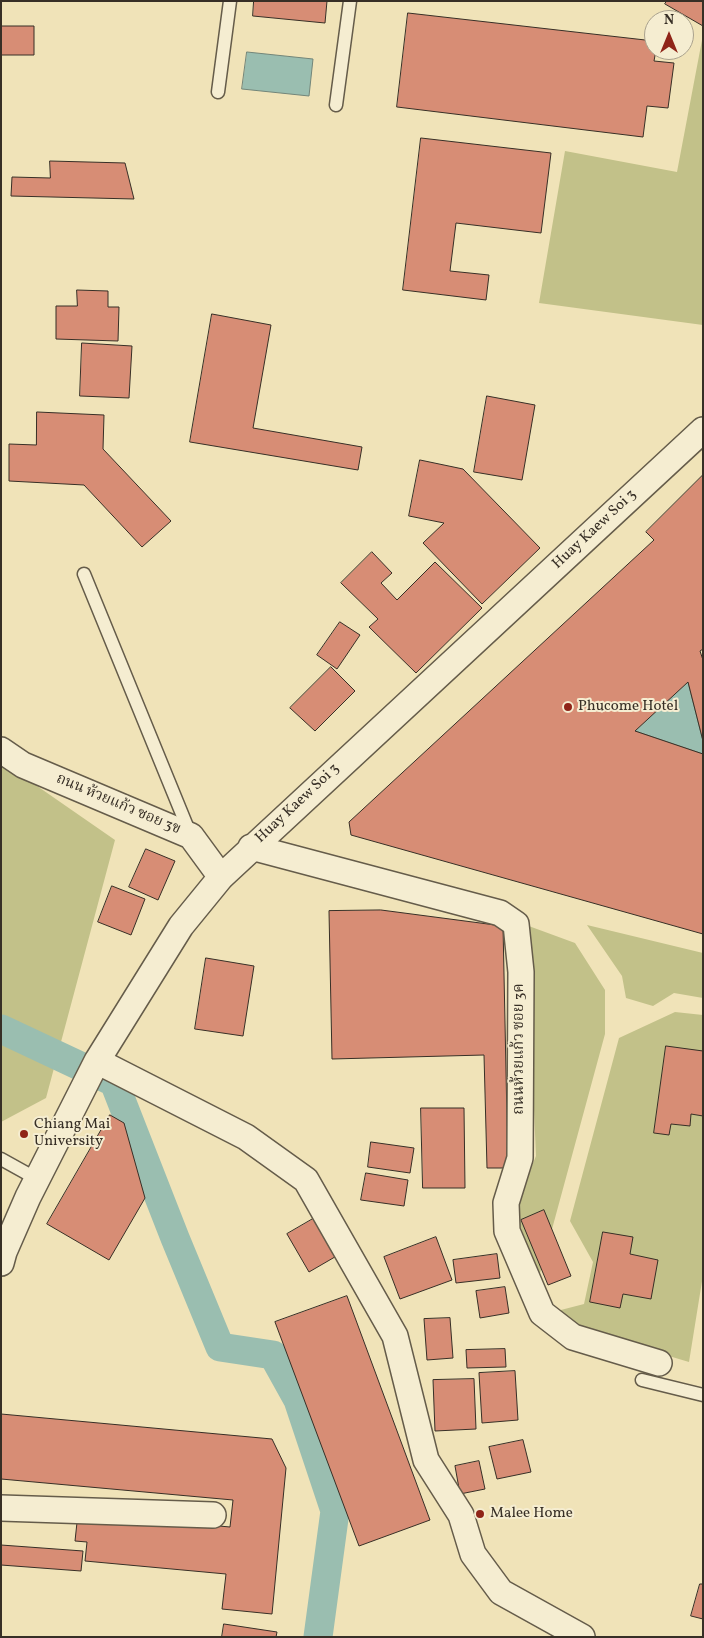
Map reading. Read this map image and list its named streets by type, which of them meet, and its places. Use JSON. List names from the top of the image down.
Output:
{
  "streets": {
    "street": ["Huay Kaew Soi 3", "ถนน ห้วยแก้ว ซอย 3ข", "ถนนห้วยแก้ว ซอย 3ค"]
  },
  "crossings": [
    ["Huay Kaew Soi 3", "ถนน ห้วยแก้ว ซอย 3ข"],
    ["Huay Kaew Soi 3", "ถนนห้วยแก้ว ซอย 3ค"]
  ],
  "places": ["Phucome Hotel", "Chiang Mai University", "Malee Home"],
  "north": "top"
}
